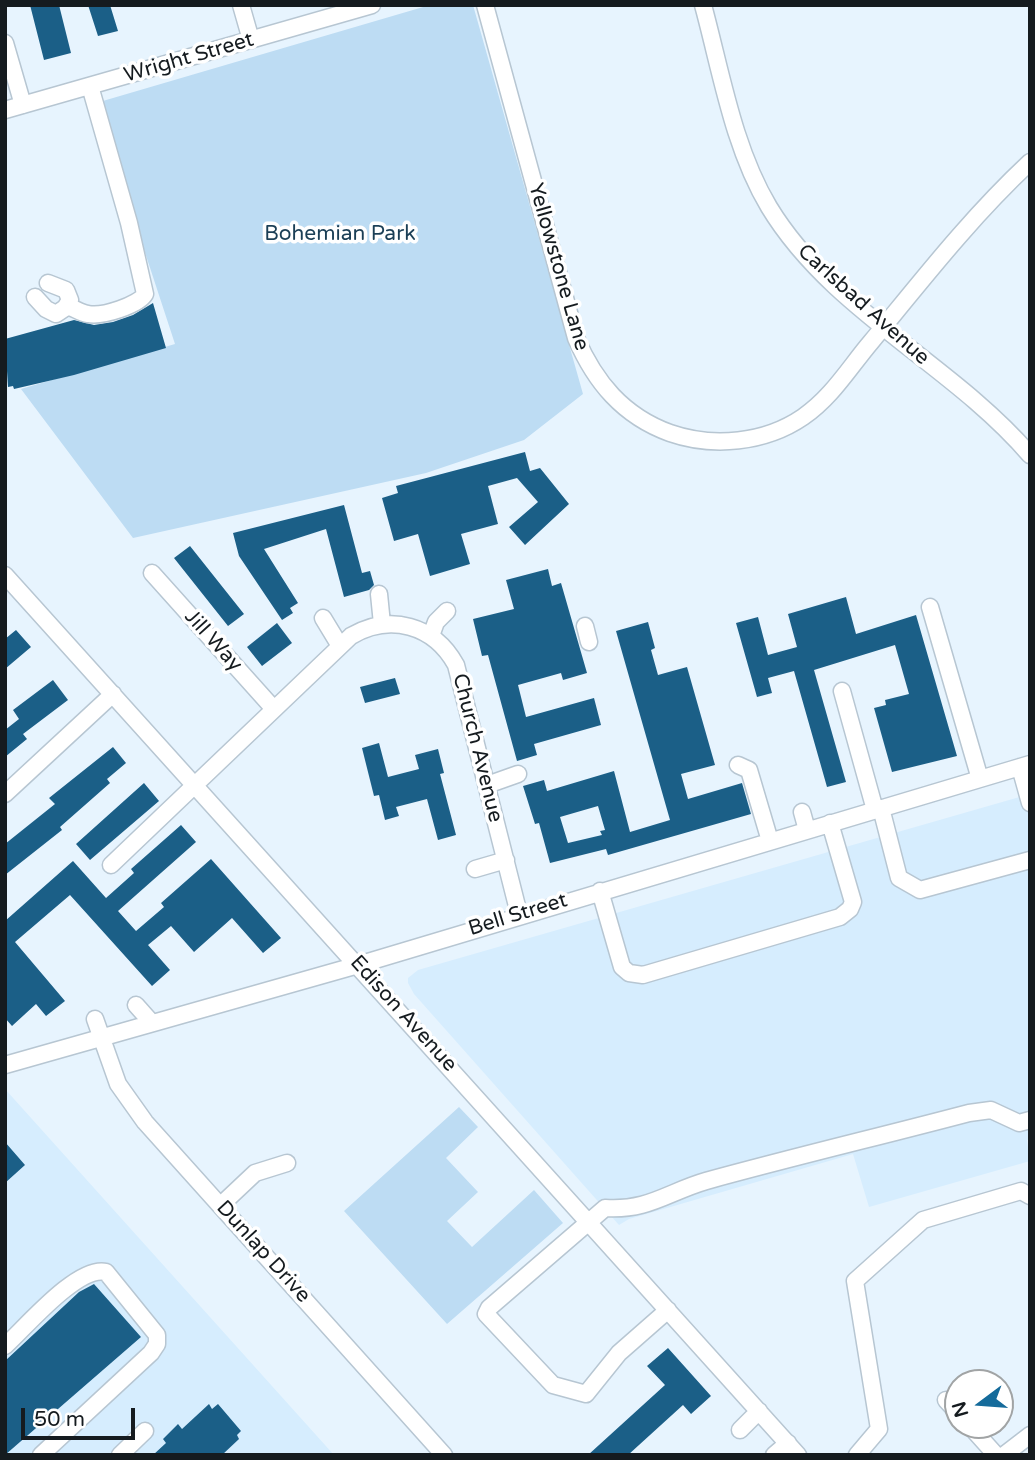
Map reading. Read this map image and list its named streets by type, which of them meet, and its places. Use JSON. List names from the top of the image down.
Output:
{
  "streets": {
    "street": [
      "Wright Street",
      "Yellowstone Lane",
      "Carlsbad Avenue",
      "Jill Way",
      "Church Avenue",
      "Bell Street",
      "Edison Avenue",
      "Dunlap Drive"
    ]
  },
  "crossings": [
    ["Yellowstone Lane", "Carlsbad Avenue"],
    ["Church Avenue", "Bell Street"],
    ["Bell Street", "Edison Avenue"],
    ["Bell Street", "Dunlap Drive"]
  ],
  "parks": ["Bohemian Park"],
  "scale_bar": "50 m",
  "north": "left"
}
